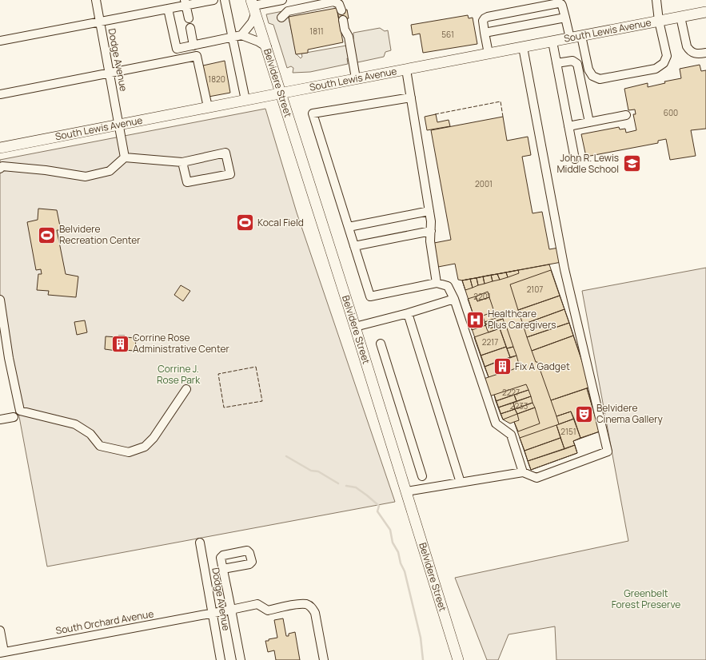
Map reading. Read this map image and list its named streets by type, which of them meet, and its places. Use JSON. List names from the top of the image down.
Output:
{
  "streets": {
    "main road": ["South Lewis Avenue", "Belvidere Street"],
    "street": ["Dodge Avenue", "South Orchard Avenue"]
  },
  "crossings": [
    ["South Lewis Avenue", "Dodge Avenue"],
    ["South Lewis Avenue", "Belvidere Street"],
    ["Dodge Avenue", "South Orchard Avenue"]
  ],
  "parks": ["Corrine J. Rose Park", "Greenbelt Forest Preserve"],
  "places": {
    "school or university": ["John R. Lewis Middle School"],
    "sports": ["Kocal Field", "Belvidere Recreation Center"],
    "hospital": ["Healthcare Plus Caregivers"],
    "building": ["Corrine Rose Administrative Center", "Fix A Gadget"],
    "theatre": ["Belvidere Cinema Gallery"]
  },
  "house_numbers": [
    "1811",
    "561",
    "1820",
    "600",
    "2001",
    "2107",
    "2201",
    "2217",
    "2227",
    "2233",
    "2151"
  ]
}
